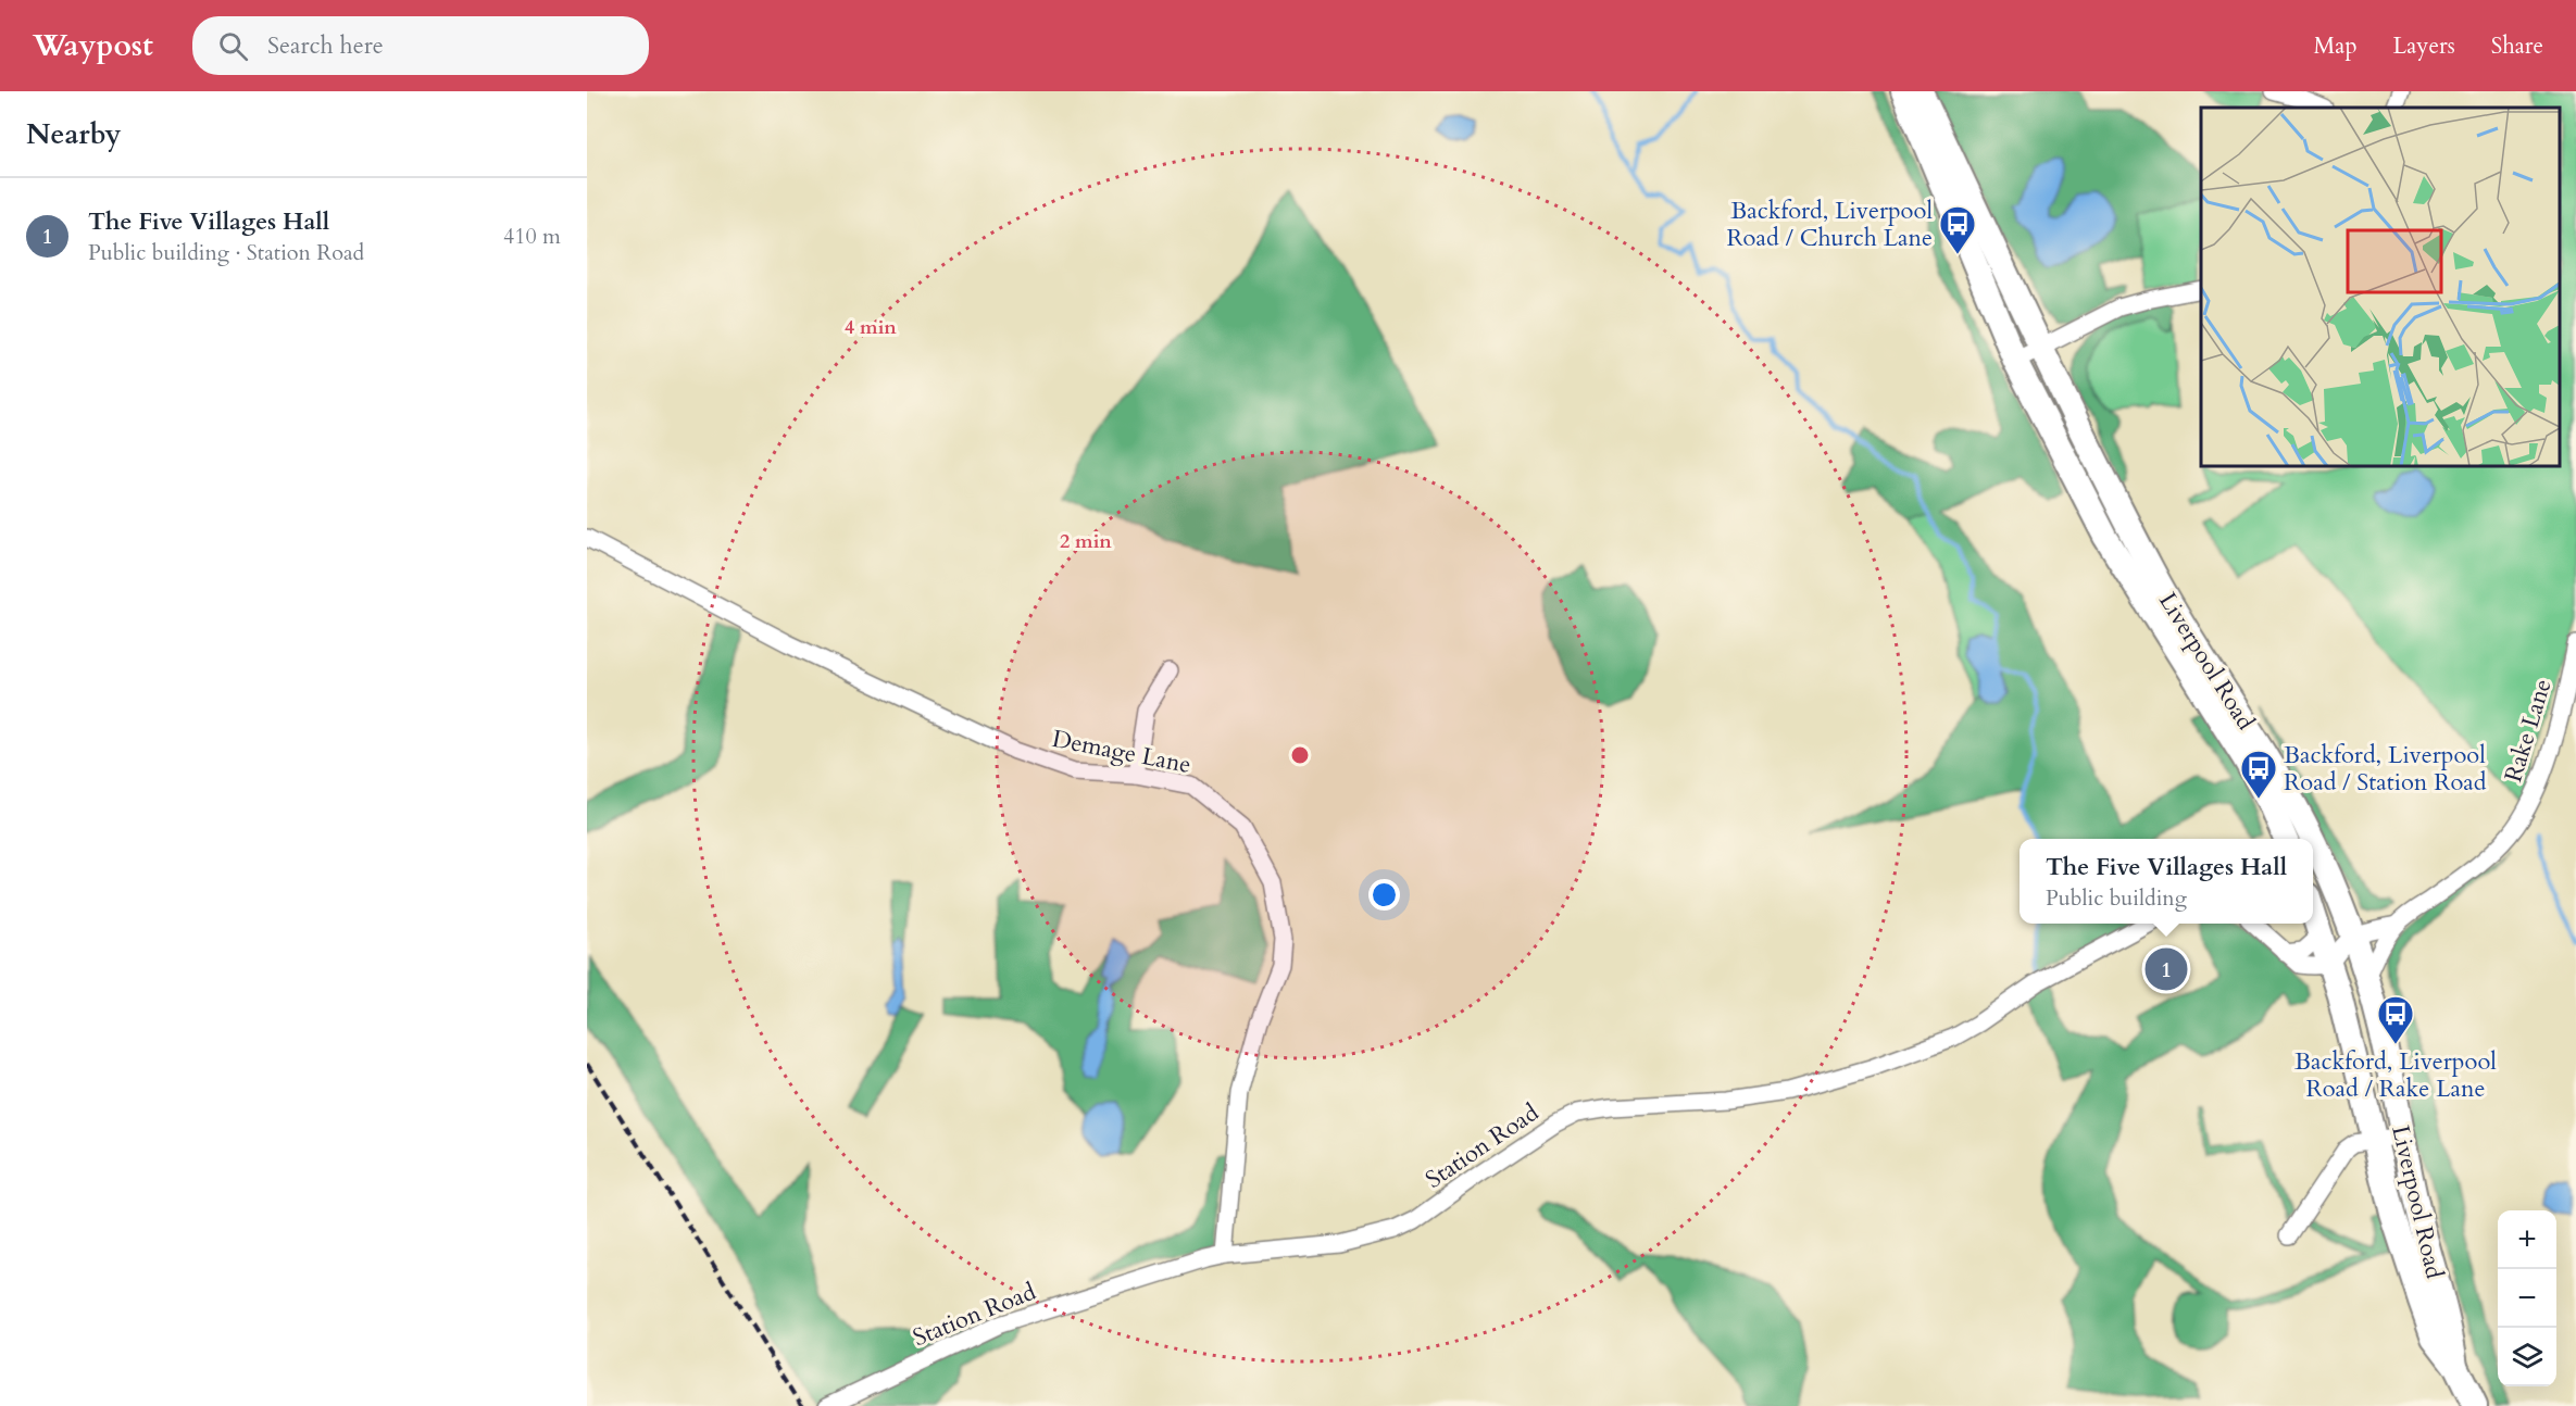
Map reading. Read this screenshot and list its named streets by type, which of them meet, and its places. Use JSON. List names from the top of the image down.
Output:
{
  "streets": {
    "highway": ["Liverpool Road"],
    "street": ["Rake Lane", "Demage Lane", "Station Road"]
  },
  "crossings": [
    ["Liverpool Road", "Rake Lane"],
    ["Demage Lane", "Station Road"]
  ],
  "places": {
    "bus stop": ["Backford, Liverpool Road / Church Lane", "Backford, Liverpool Road / Station Road", "Backford, Liverpool Road / Rake Lane"]
  },
  "page": {
    "header": "Waypost",
    "search": "Search here",
    "nav": ["Map", "Layers", "Share"],
    "heading": "Nearby",
    "list": [
      {
        "mark": "1",
        "name": "The Five Villages Hall",
        "note": "Public building · Station Road",
        "value": "410 m"
      }
    ],
    "popup": ["The Five Villages Hall", "Public building"],
    "pins": "1",
    "map_buttons": ["+", "−"]
  },
  "rings": ["4 min", "2 min"]
}
